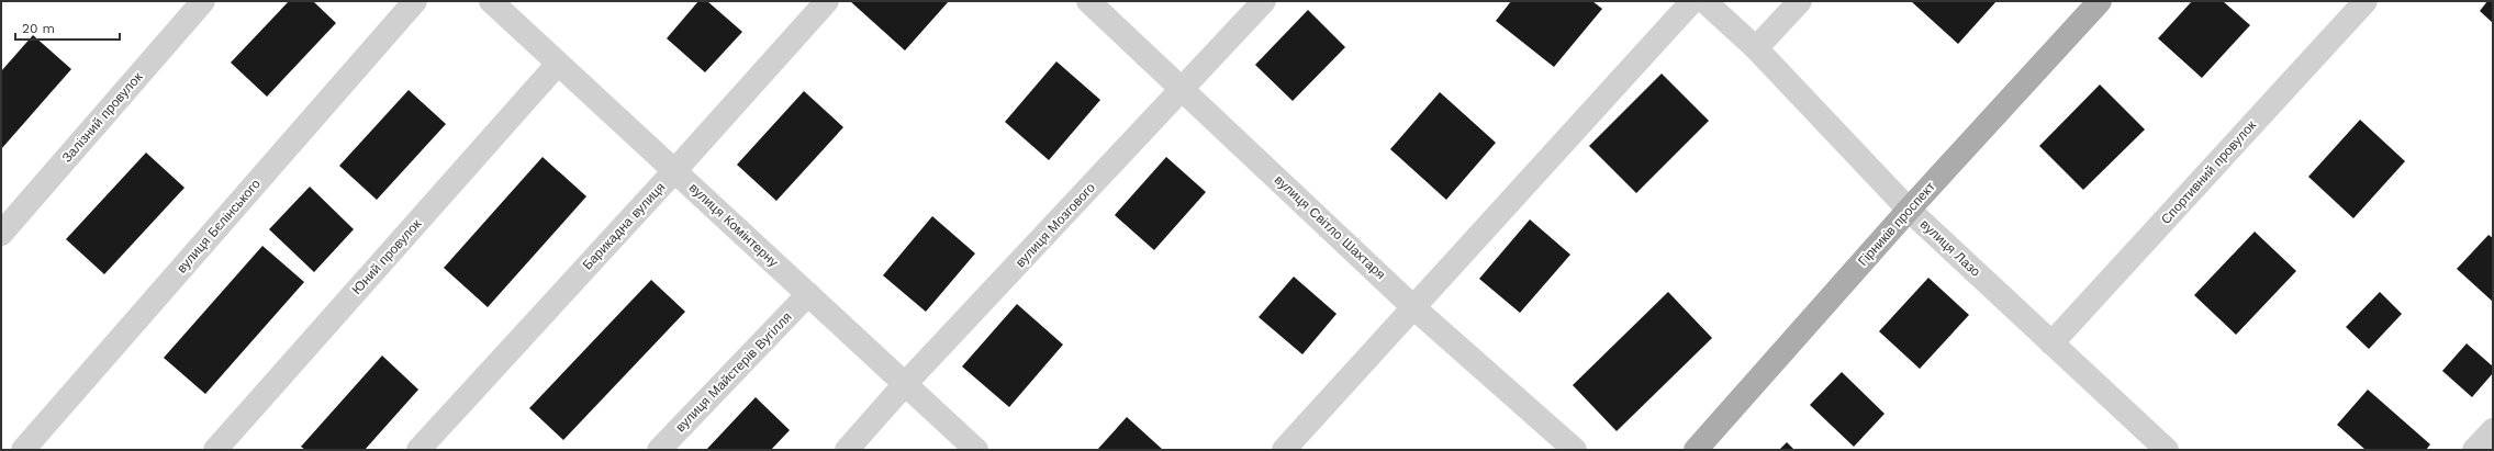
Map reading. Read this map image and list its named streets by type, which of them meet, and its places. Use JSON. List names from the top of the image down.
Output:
{
  "streets": {
    "main road": ["Гірників проспект"],
    "street": [
      "Залізний провулок",
      "Спортивний провулок",
      "вулиця Комінтерну",
      "вулиця Мозгового",
      "вулиця Бєлінського",
      "Барикадна вулиця",
      "вулиця Світло Шахтаря",
      "вулиця Лазо",
      "Юний провулок",
      "вулиця Майстерів Вугілля"
    ]
  },
  "crossings": [
    ["Спортивний провулок", "вулиця Лазо"],
    ["Гірників проспект", "вулиця Лазо"],
    ["вулиця Комінтерну", "вулиця Мозгового"],
    ["вулиця Комінтерну", "Барикадна вулиця"],
    ["вулиця Комінтерну", "Юний провулок"],
    ["вулиця Комінтерну", "вулиця Майстерів Вугілля"],
    ["вулиця Мозгового", "вулиця Світло Шахтаря"]
  ],
  "scale_bar": "20 m"
}
